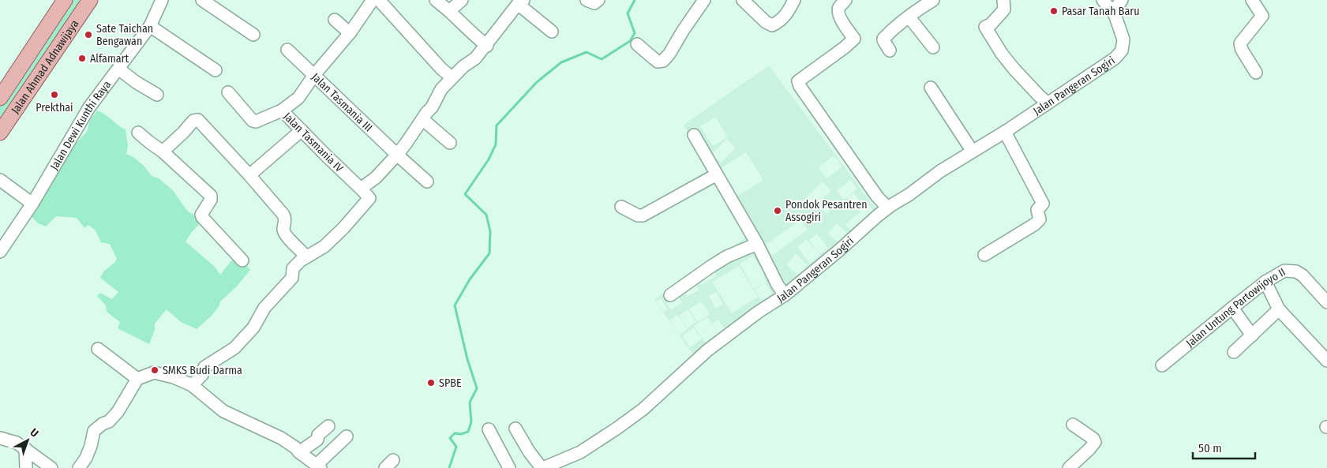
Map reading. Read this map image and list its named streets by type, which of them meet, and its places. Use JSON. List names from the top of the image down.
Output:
{
  "streets": {
    "main road": ["Jalan Ahmad Adnawijaya"],
    "street": [
      "Jalan Pangeran Sogiri",
      "Jalan Tasmania III",
      "Jalan Dewi Kunthi Raya",
      "Jalan Tasmania IV",
      "Jalan Untung Partowijoyo II"
    ]
  },
  "places": [
    "Pasar Tanah Baru",
    "Sate Taichan Bengawan",
    "Alfamart",
    "Prekthai",
    "Pondok Pesantren Assogiri",
    "SMKS Budi Darma",
    "SPBE"
  ],
  "scale_bar": "50 m",
  "north": "top right"
}
